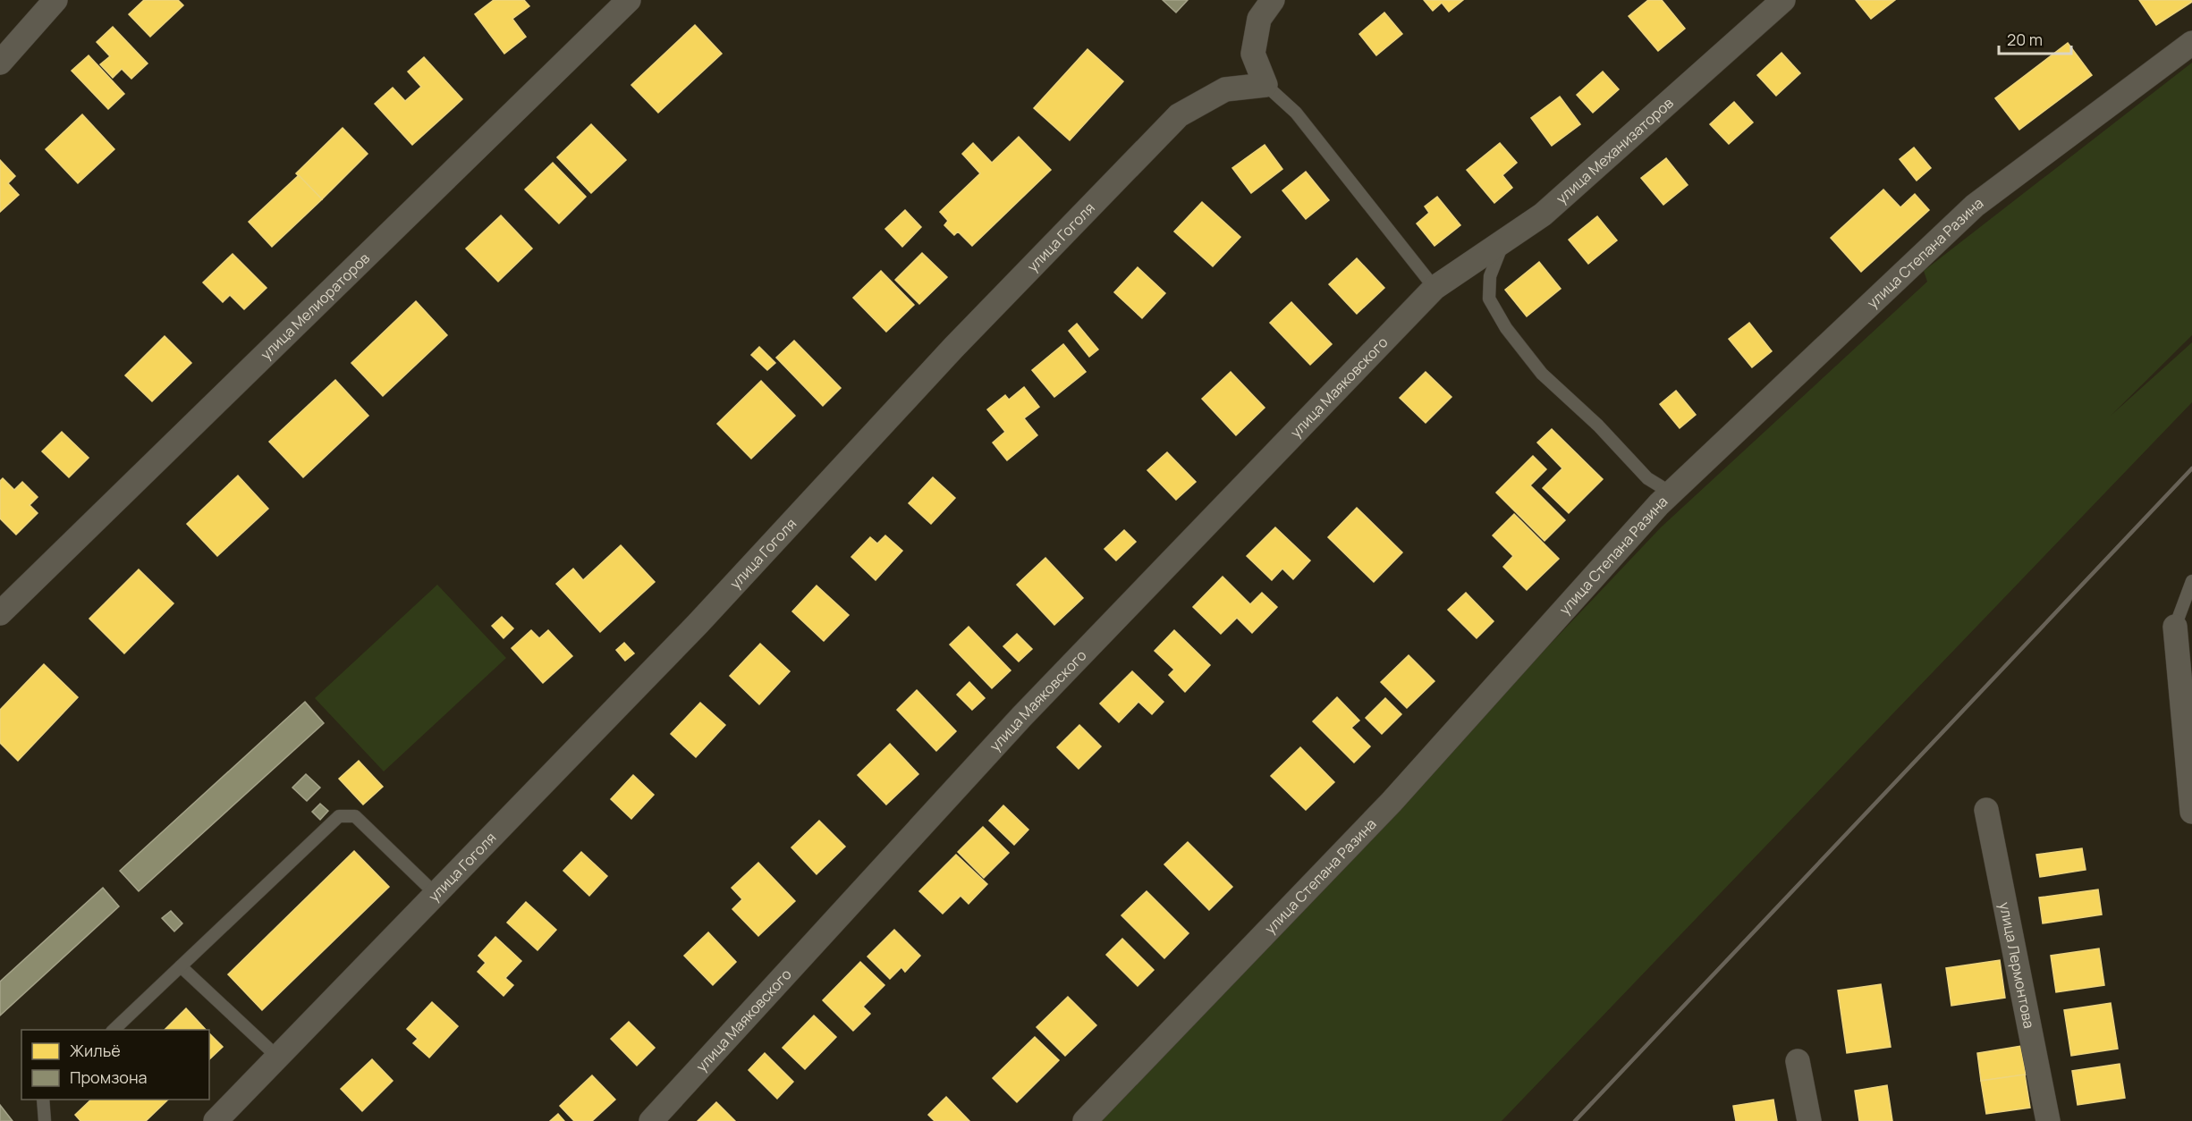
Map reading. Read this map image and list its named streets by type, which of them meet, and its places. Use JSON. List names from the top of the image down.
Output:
{
  "streets": {
    "street": [
      "улица Механизаторов",
      "улица Гоголя",
      "улица Степана Разина",
      "улица Мелиораторов",
      "улица Маяковского",
      "улица Лермонтова"
    ]
  },
  "crossings": [
    ["улица Механизаторов", "улица Маяковского"]
  ],
  "legend": ["Жильё", "Промзона"],
  "scale_bar": "20 m"
}
